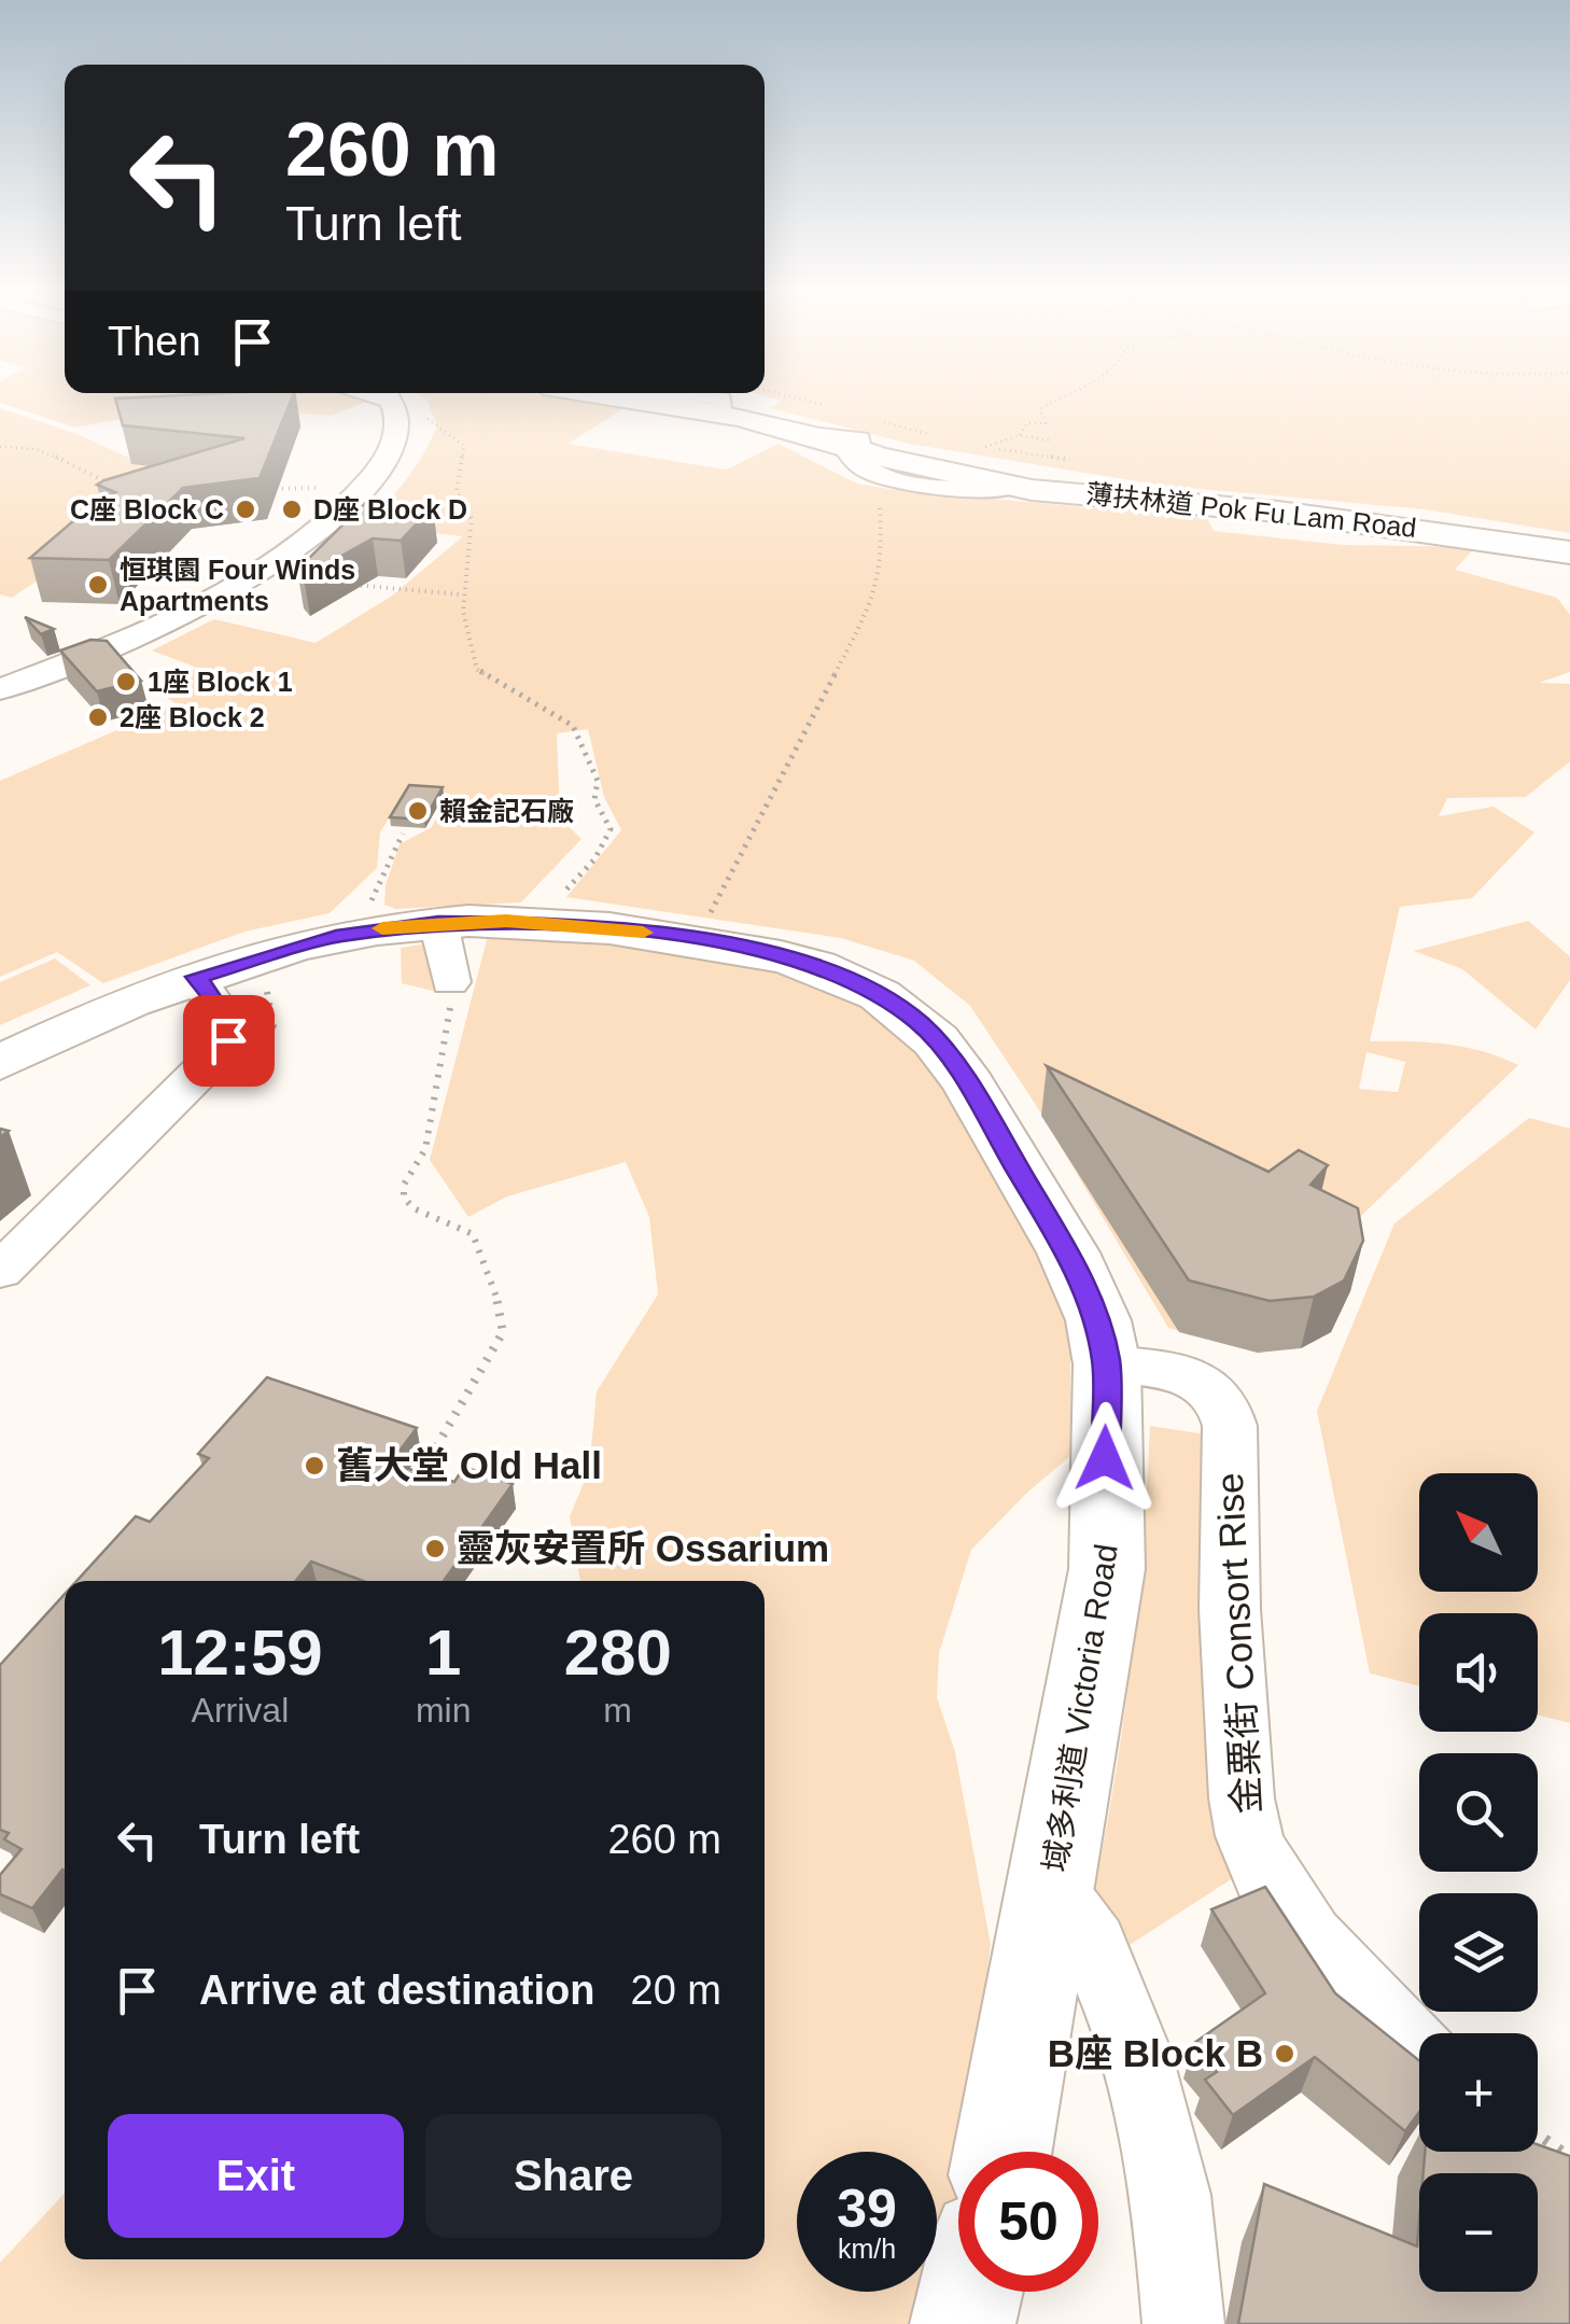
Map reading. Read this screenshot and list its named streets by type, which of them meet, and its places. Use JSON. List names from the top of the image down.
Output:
{
  "streets": {
    "main road": ["薄扶林道 Pok Fu Lam Road", "域多利道 Victoria Road"],
    "street": ["金粟街 Consort Rise"]
  },
  "crossings": [
    ["金粟街 Consort Rise", "域多利道 Victoria Road"]
  ],
  "places": [
    "C座 Block C",
    "D座 Block D",
    "恒琪園 Four Winds Apartments",
    "1座 Block 1",
    "2座 Block 2",
    "賴金記石廠",
    "舊大堂 Old Hall",
    "靈灰安置所 Ossarium",
    "B座 Block B"
  ],
  "north": "top left",
  "page": {
    "turn": ["260 m", "Turn left"],
    "then": "Then",
    "map_buttons": ["+", "−"],
    "eta": [
      "12:59",
      "Arrival",
      "1",
      "min",
      "280",
      "m"
    ],
    "list": [
      {
        "name": "Turn left",
        "value": "260 m"
      },
      {
        "name": "Arrive at destination",
        "value": "20 m"
      }
    ],
    "buttons": ["Exit", "Share"],
    "speed": "39 km/h",
    "limit": "50"
  }
}
